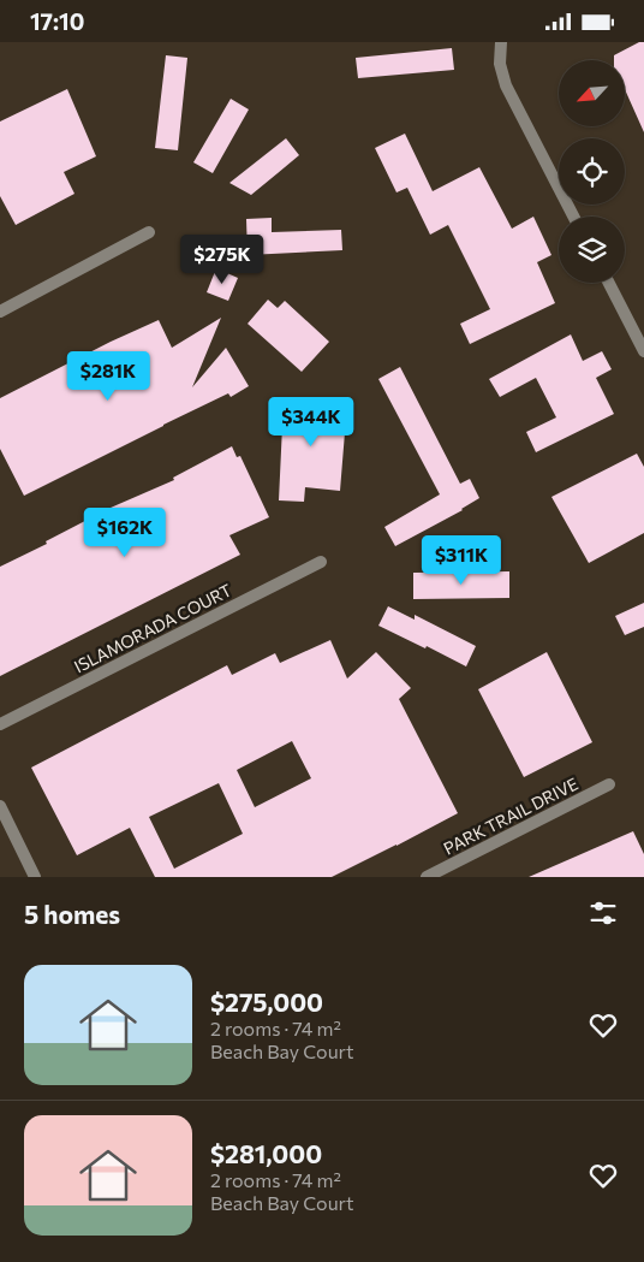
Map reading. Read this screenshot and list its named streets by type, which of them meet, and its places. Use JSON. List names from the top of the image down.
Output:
{
  "streets": {
    "street": ["ISLAMORADA COURT", "PARK TRAIL DRIVE"]
  },
  "north": "bottom left",
  "page": {
    "status": "17:10",
    "price": [
      "$275K",
      "$281K",
      "$344K",
      "$162K",
      "$311K"
    ],
    "heading": "5 homes",
    "list": [
      {
        "name": "$275,000",
        "note": "2 rooms · 74 m² · Beach Bay Court"
      },
      {
        "name": "$281,000",
        "note": "2 rooms · 74 m² · Beach Bay Court"
      }
    ]
  }
}
